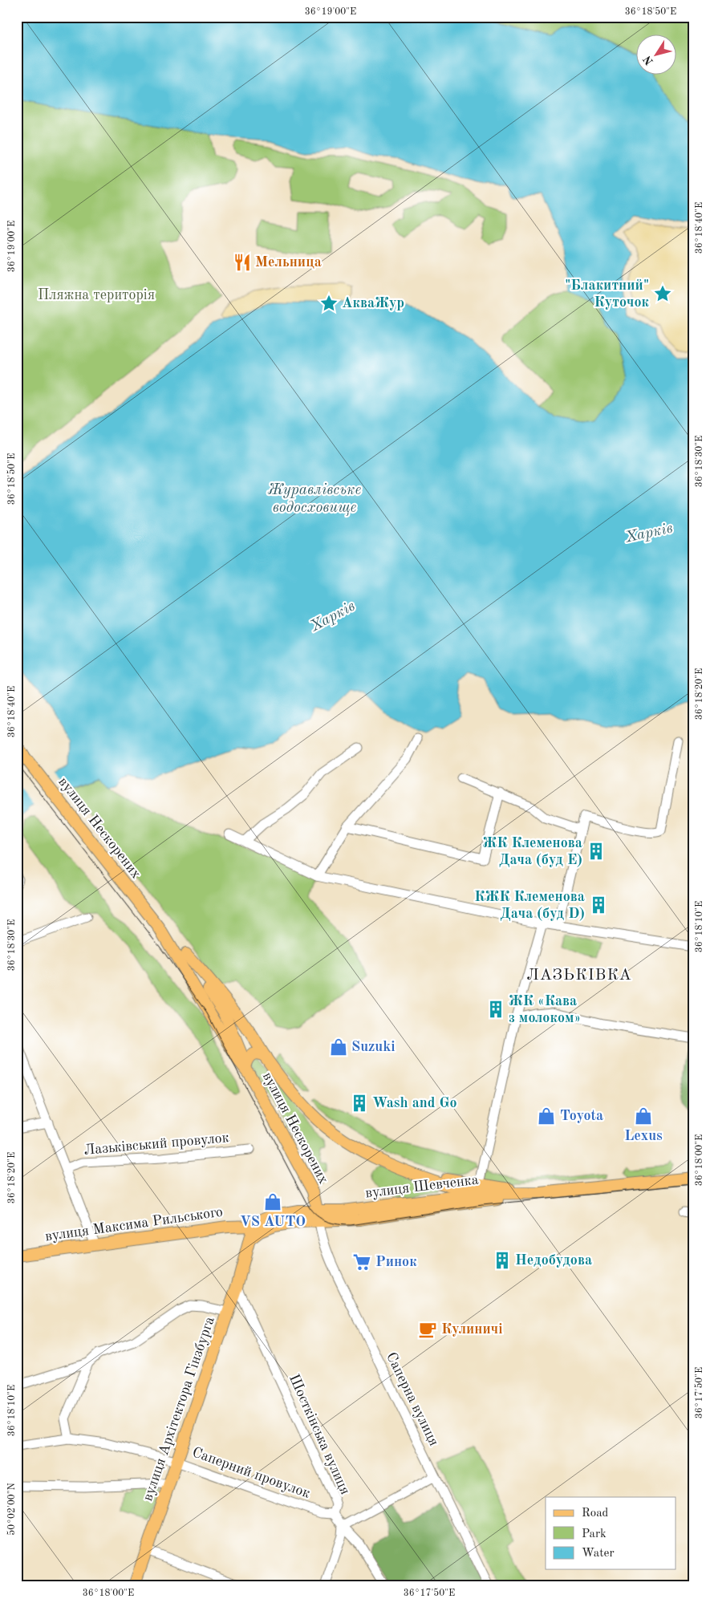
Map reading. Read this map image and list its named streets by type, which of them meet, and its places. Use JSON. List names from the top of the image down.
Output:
{
  "streets": {
    "main road": [
      "вулиця Нескорених",
      "вулиця Шевченка",
      "вулиця Максима Рильського",
      "вулиця Архітектора Гінзбурга"
    ],
    "street": [
      "Лазьківський провулок",
      "Саперна вулиця",
      "Шосткінська вулиця",
      "Саперний провулок"
    ]
  },
  "crossings": [
    ["вулиця Нескорених", "вулиця Шевченка"],
    ["вулиця Нескорених", "Саперна вулиця"],
    ["Лазьківський провулок", "вулиця Максима Рильського"],
    ["вулиця Шевченка", "Саперна вулиця"],
    ["вулиця Максима Рильського", "вулиця Архітектора Гінзбурга"],
    ["вулиця Архітектора Гінзбурга", "Шосткінська вулиця"],
    ["вулиця Архітектора Гінзбурга", "Саперний провулок"],
    ["Шосткінська вулиця", "Саперний провулок"]
  ],
  "districts": ["ЛАЗЬКІВКА"],
  "water": ["Журавлівське водосховище", "Харків"],
  "parks": ["Пляжна територія"],
  "places": {
    "restaurant": ["Мельница"],
    "place": ["\"Блакитний\" Куточок", "АкваЖур"],
    "building": [
      "ЖК Клеменова Дача (буд Е)",
      "КЖК Клеменова Дача (буд D)",
      "ЖК «Кава з молоком»",
      "Wash and Go",
      "Недобудова"
    ],
    "shop": [
      "Suzuki",
      "Toyota",
      "Lexus",
      "VS AUTO"
    ],
    "supermarket": ["Ринок"],
    "cafe": ["Кулиничі"]
  },
  "legend": ["Road", "Park", "Water"],
  "north": "bottom left",
  "coordinates": [
    "36°19'00\"E",
    "36°18'50\"E",
    "36°18'40\"E",
    "36°18'30\"E",
    "36°18'20\"E",
    "36°18'10\"E",
    "36°18'00\"E",
    "36°17'50\"E",
    "50°02'00\"N"
  ]
}
